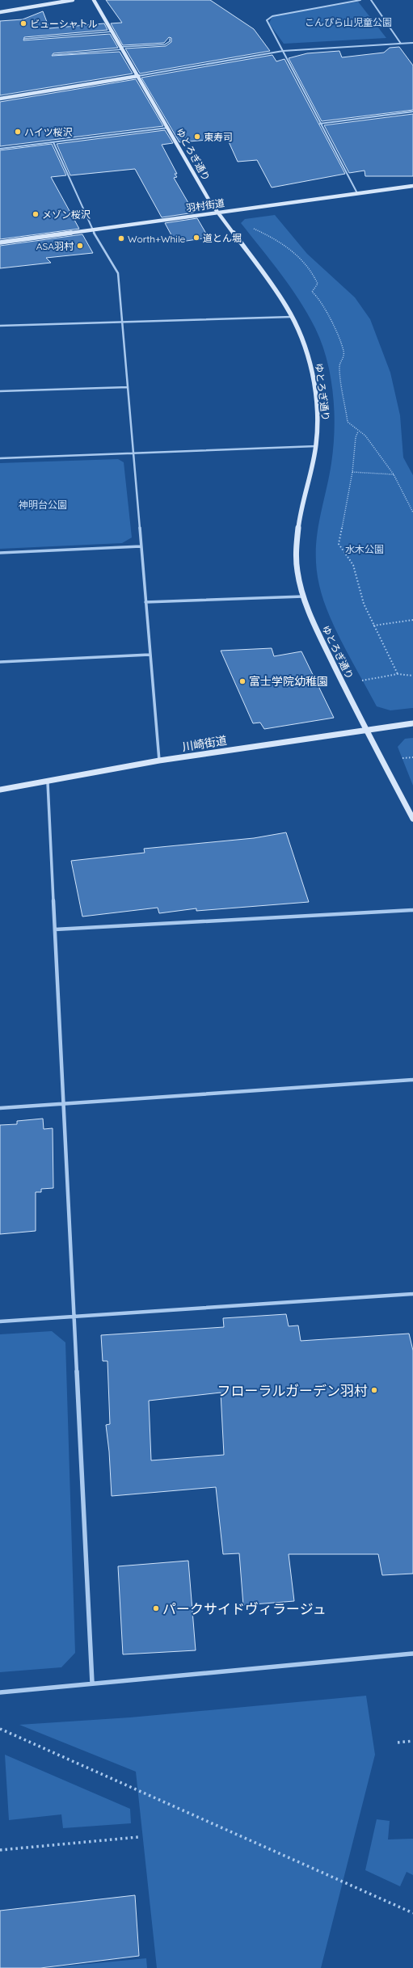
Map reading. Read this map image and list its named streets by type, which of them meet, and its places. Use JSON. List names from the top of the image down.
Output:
{
  "streets": {
    "street": ["ゆとろぎ通り", "羽村街道", "川崎街道"]
  },
  "crossings": [
    ["ゆとろぎ通り", "羽村街道"],
    ["ゆとろぎ通り", "川崎街道"]
  ],
  "parks": ["こんぴら山児童公園", "神明台公園", "水木公園"],
  "places": [
    "ビューシャトル",
    "ハイツ桜沢",
    "東寿司",
    "メゾン桜沢",
    "道とん堀",
    "Worth+While",
    "ASA羽村",
    "富士学院幼稚園",
    "フローラルガーデン羽村",
    "パークサイドヴィラージュ"
  ]
}
